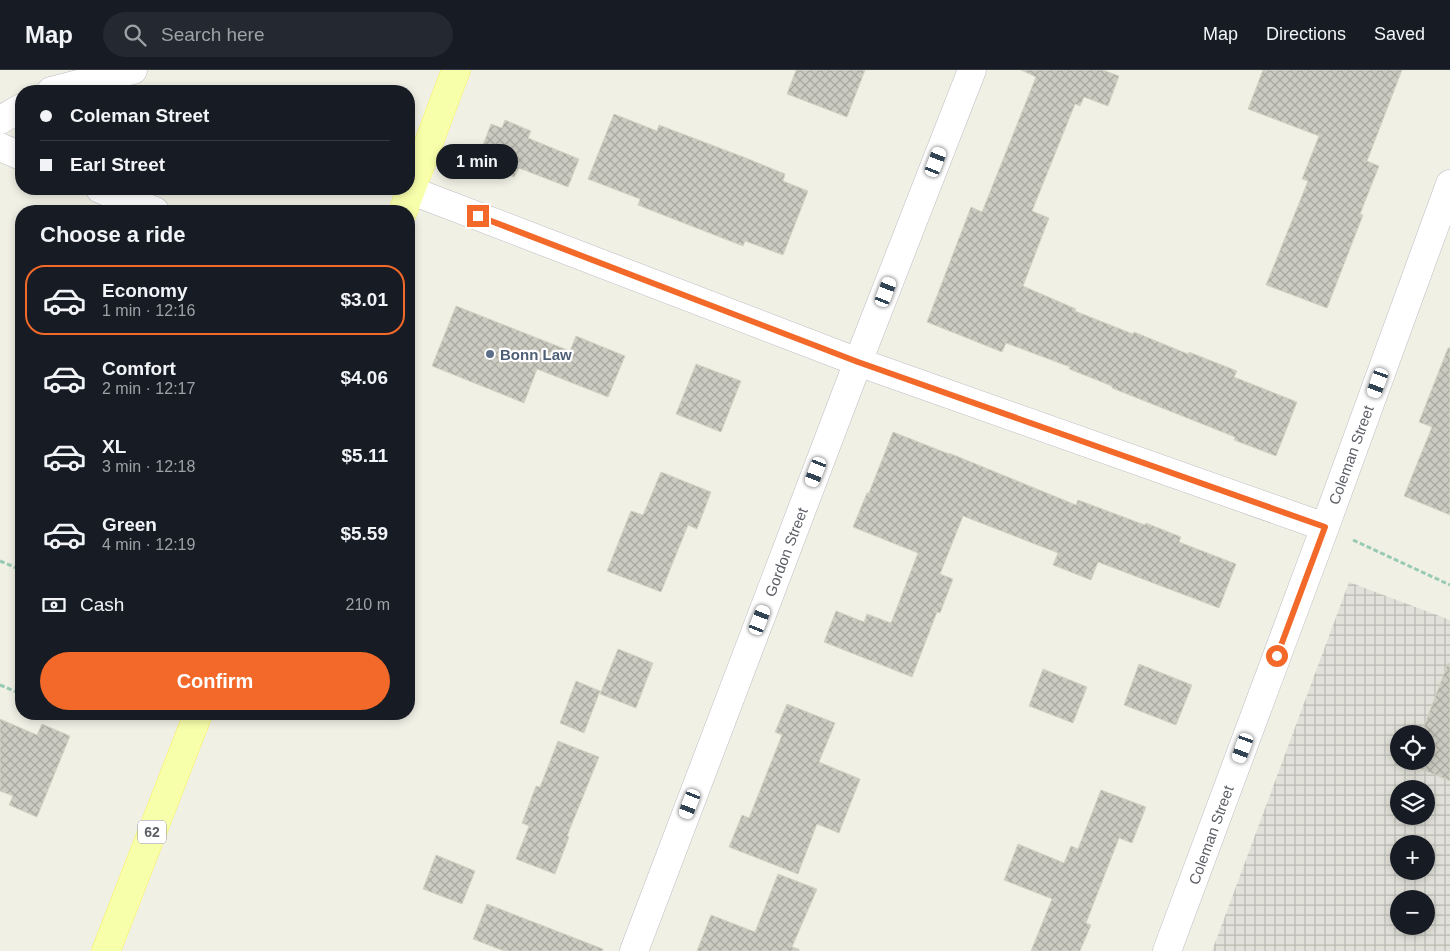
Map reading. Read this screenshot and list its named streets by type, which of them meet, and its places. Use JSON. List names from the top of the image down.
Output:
{
  "streets": {
    "main road": ["62"],
    "street": ["Coleman Street", "Gordon Street"]
  },
  "places": ["Bonn Law"],
  "page": {
    "header": "Map",
    "search": "Search here",
    "nav": ["Map", "Directions", "Saved"],
    "banner": ["Coleman Street", "Earl Street"],
    "bubble": "1 min",
    "heading": "Choose a ride",
    "list": [
      {
        "name": "Economy",
        "note": "1 min · 12:16",
        "value": "$3.01"
      },
      {
        "name": "Comfort",
        "note": "2 min · 12:17",
        "value": "$4.06"
      },
      {
        "name": "XL",
        "note": "3 min · 12:18",
        "value": "$5.11"
      },
      {
        "name": "Green",
        "note": "4 min · 12:19",
        "value": "$5.59"
      }
    ],
    "pay": ["Cash", "210 m"],
    "buttons": "Confirm",
    "map_buttons": ["+", "−"]
  }
}
